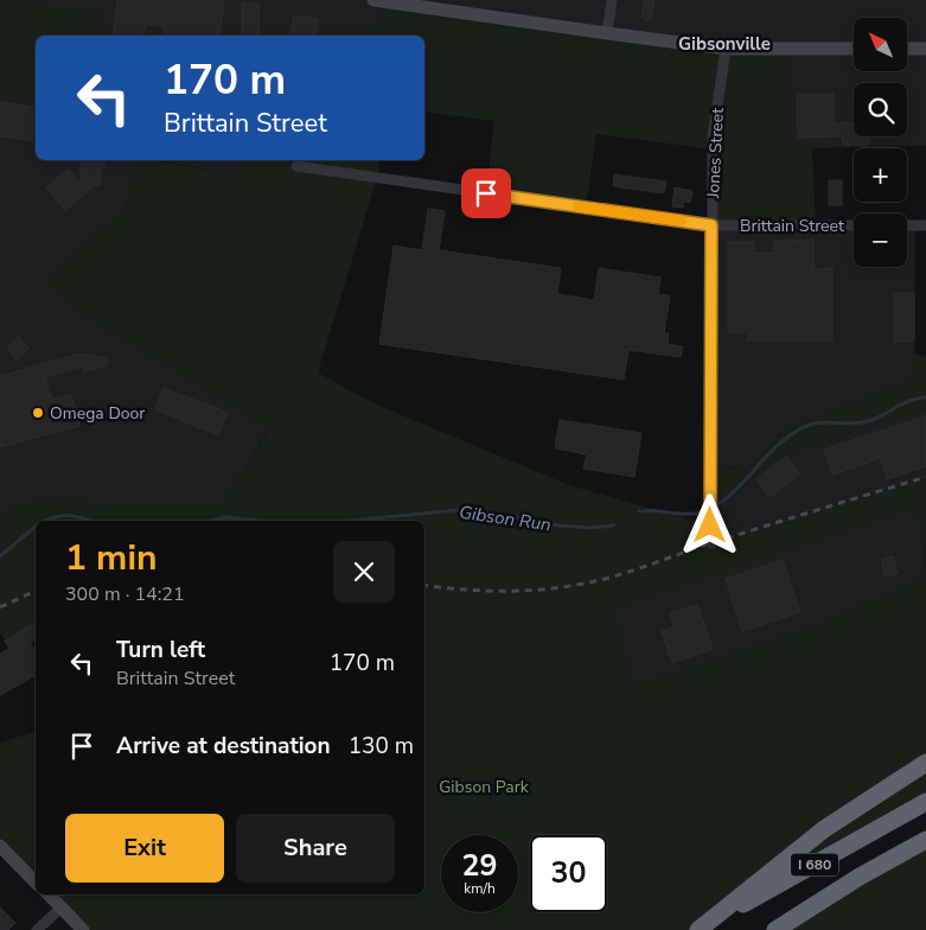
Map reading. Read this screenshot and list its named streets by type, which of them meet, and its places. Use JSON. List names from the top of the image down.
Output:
{
  "streets": {
    "highway": ["I 680"],
    "street": ["Jones Street", "Brittain Street"]
  },
  "crossings": [
    ["Jones Street", "Brittain Street"]
  ],
  "districts": ["Gibsonville"],
  "water": ["Gibson Run"],
  "parks": ["Gibson Park"],
  "places": ["Omega Door"],
  "north": "top left",
  "page": {
    "map_buttons": ["+", "−"],
    "turn": ["170 m", "Brittain Street"],
    "heading": ["1 min", "300 m · 14:21"],
    "list": [
      {
        "name": "Turn left",
        "note": "Brittain Street",
        "value": "170 m"
      },
      {
        "name": "Arrive at destination",
        "value": "130 m"
      }
    ],
    "buttons": ["Exit", "Share"],
    "speed": "29 km/h",
    "limit": "30"
  }
}
